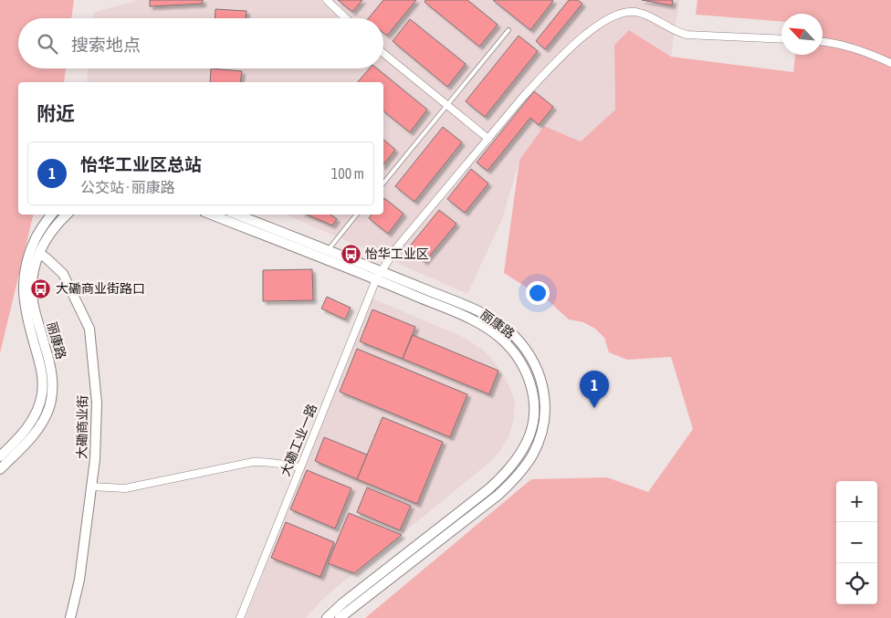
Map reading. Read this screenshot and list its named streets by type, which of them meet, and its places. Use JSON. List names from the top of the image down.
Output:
{
  "streets": {
    "street": ["丽康路", "大磡商业街", "大磡工业一路"]
  },
  "crossings": [
    ["丽康路", "大磡商业街"],
    ["丽康路", "大磡工业一路"]
  ],
  "places": {
    "bus stop": ["怡华工业区", "大磡商业街路口"]
  },
  "north": "top left",
  "page": {
    "search": "搜索地点",
    "heading": "附近",
    "list": [
      {
        "mark": "1",
        "name": "怡华工业区总站",
        "note": "公交站 · 丽康路",
        "value": "100 m"
      }
    ],
    "pins": "1",
    "map_buttons": ["+", "−"]
  }
}
